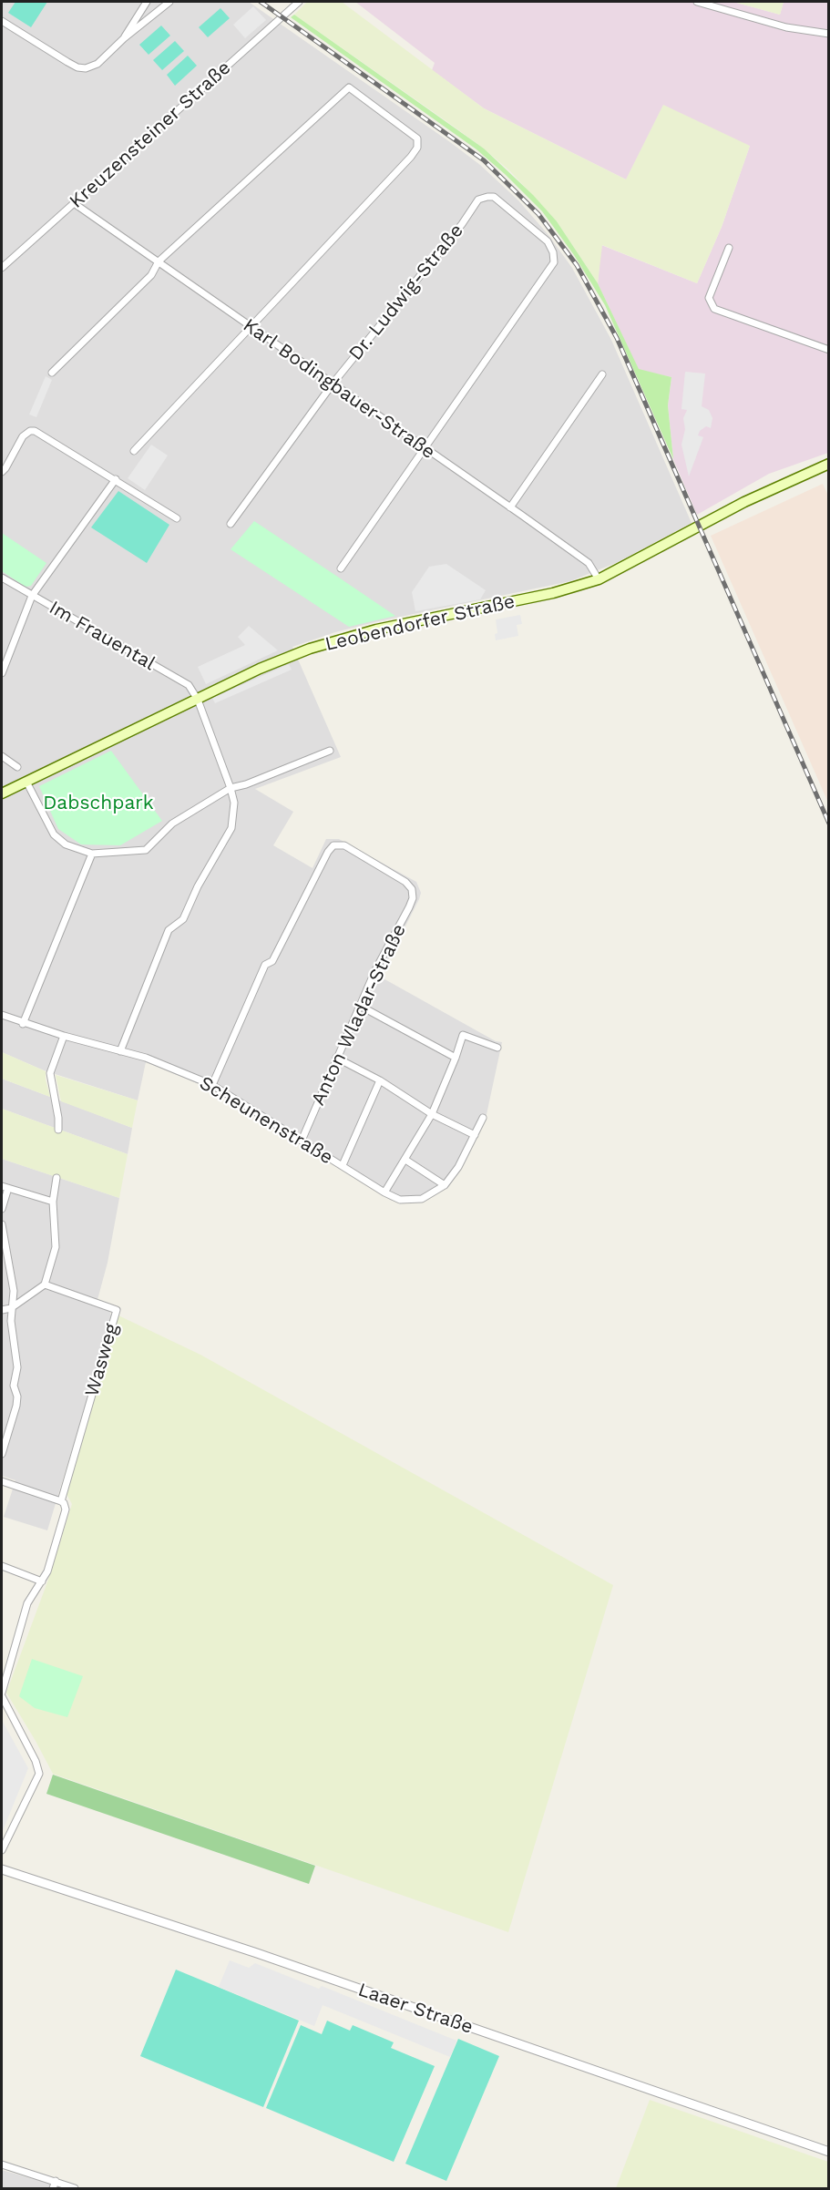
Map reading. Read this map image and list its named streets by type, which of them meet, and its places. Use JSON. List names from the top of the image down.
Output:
{
  "streets": {
    "main road": ["Leobendorfer Straße"],
    "street": [
      "Kreuzensteiner Straße",
      "Dr. Ludwig-Straße",
      "Karl Bodingbauer-Straße",
      "Im Frauental",
      "Anton Wladar-Straße",
      "Scheunenstraße",
      "Wasweg",
      "Laaer Straße"
    ]
  },
  "crossings": [
    ["Kreuzensteiner Straße", "Karl Bodingbauer-Straße"],
    ["Dr. Ludwig-Straße", "Karl Bodingbauer-Straße"],
    ["Karl Bodingbauer-Straße", "Leobendorfer Straße"],
    ["Leobendorfer Straße", "Im Frauental"],
    ["Anton Wladar-Straße", "Scheunenstraße"]
  ],
  "parks": ["Dabschpark"]
}
